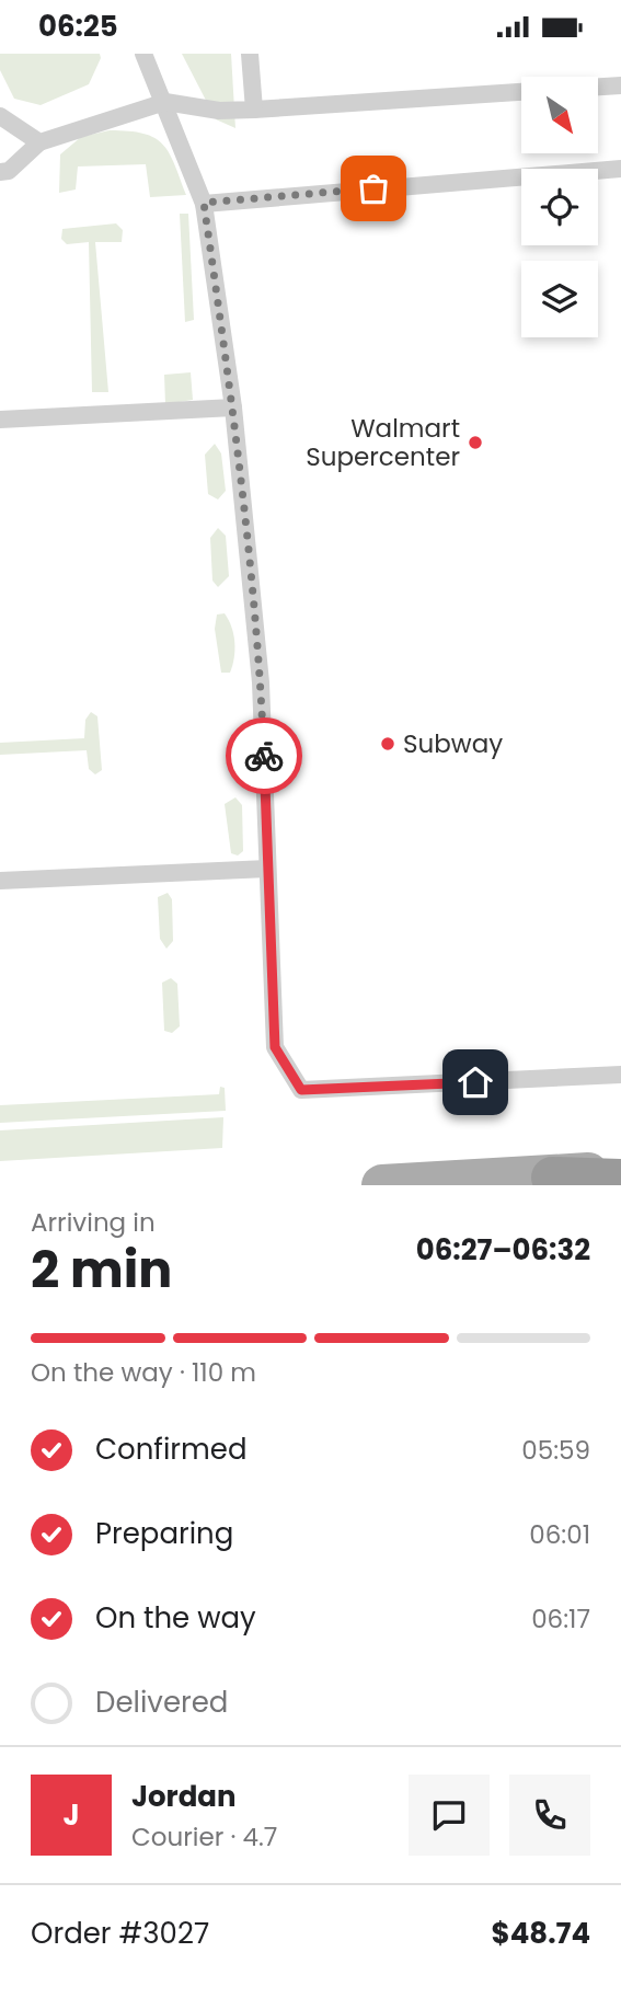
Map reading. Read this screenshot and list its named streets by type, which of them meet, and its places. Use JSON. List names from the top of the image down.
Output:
{
  "places": ["Walmart Supercenter", "Subway"],
  "north": "bottom right",
  "page": {
    "status": "06:25",
    "heading": ["2 min", "Arriving in", "06:27–06:32"],
    "panel": [
      "Jordan",
      "Courier · 4.7",
      "Order #3027",
      "$48.74"
    ],
    "bar": "On the way · 110 m",
    "list": [
      ["Confirmed", "05:59"],
      ["Preparing", "06:01"],
      ["On the way", "06:17"],
      "Delivered"
    ],
    "round": "J"
  }
}
